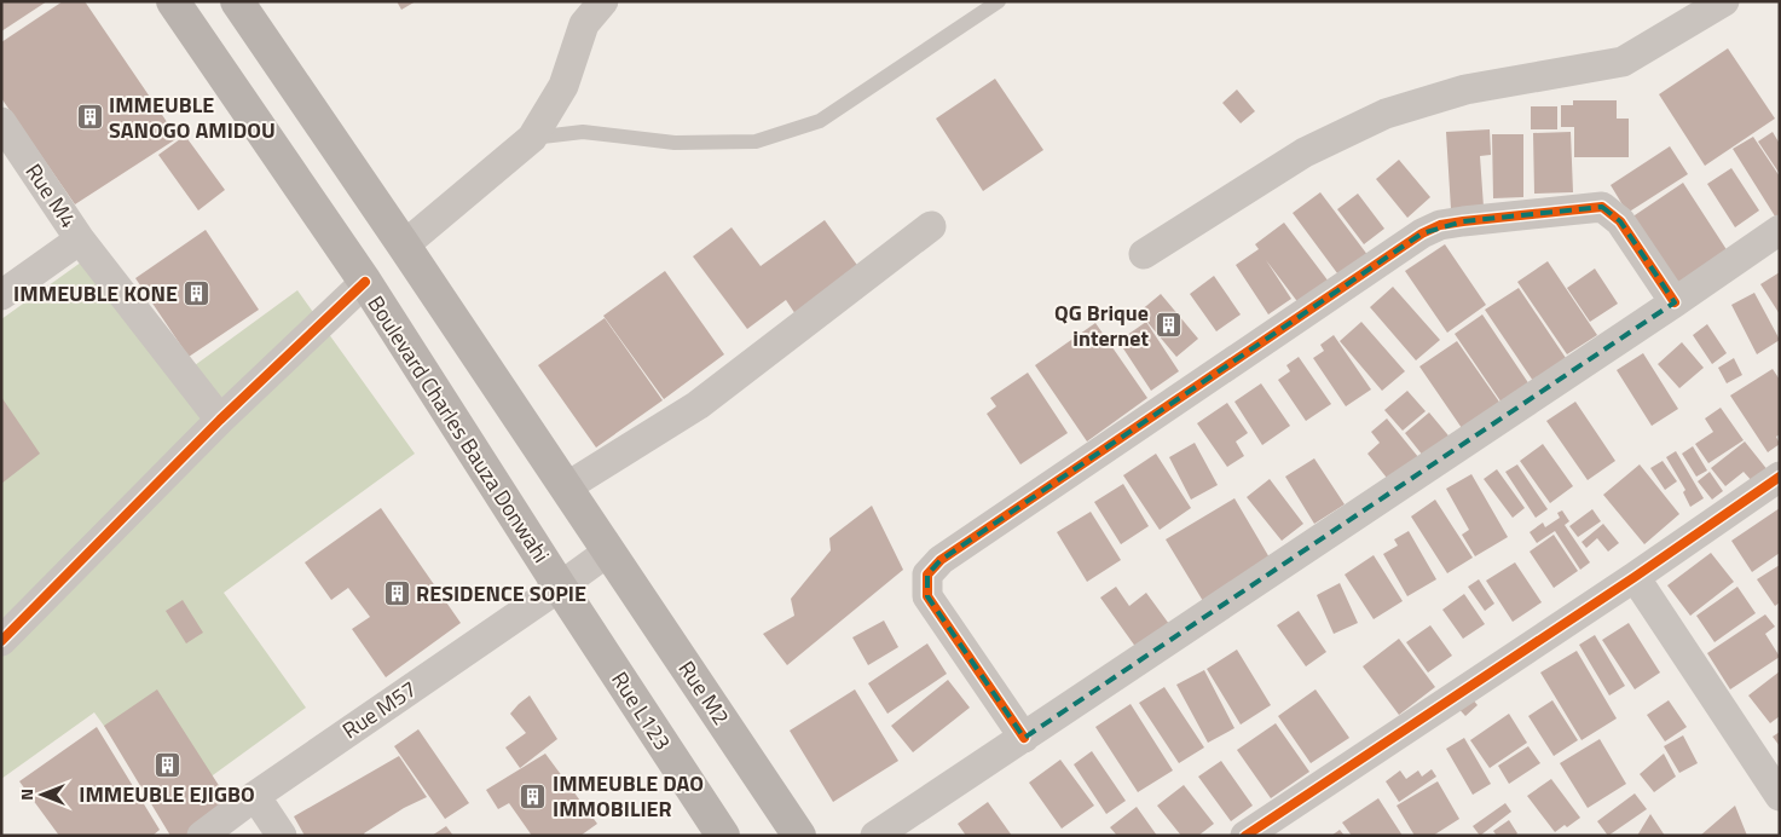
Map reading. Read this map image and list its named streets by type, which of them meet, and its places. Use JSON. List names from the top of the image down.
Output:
{
  "streets": {
    "main road": ["Boulevard Charles Bauza Donwahi", "Rue M2", "Rue L123"],
    "street": ["Rue M4", "Rue M57"]
  },
  "crossings": [
    ["Boulevard Charles Bauza Donwahi", "Rue M57"],
    ["Boulevard Charles Bauza Donwahi", "Rue L123"],
    ["Rue M2", "Rue M57"],
    ["Rue M57", "Rue L123"]
  ],
  "places": {
    "building": [
      "IMMEUBLE SANOGO AMIDOU",
      "IMMEUBLE KONE",
      "QG Brique internet",
      "RESIDENCE SOPIE",
      "IMMEUBLE EJIGBO",
      "IMMEUBLE DAO IMMOBILIER"
    ]
  },
  "north": "left"
}
